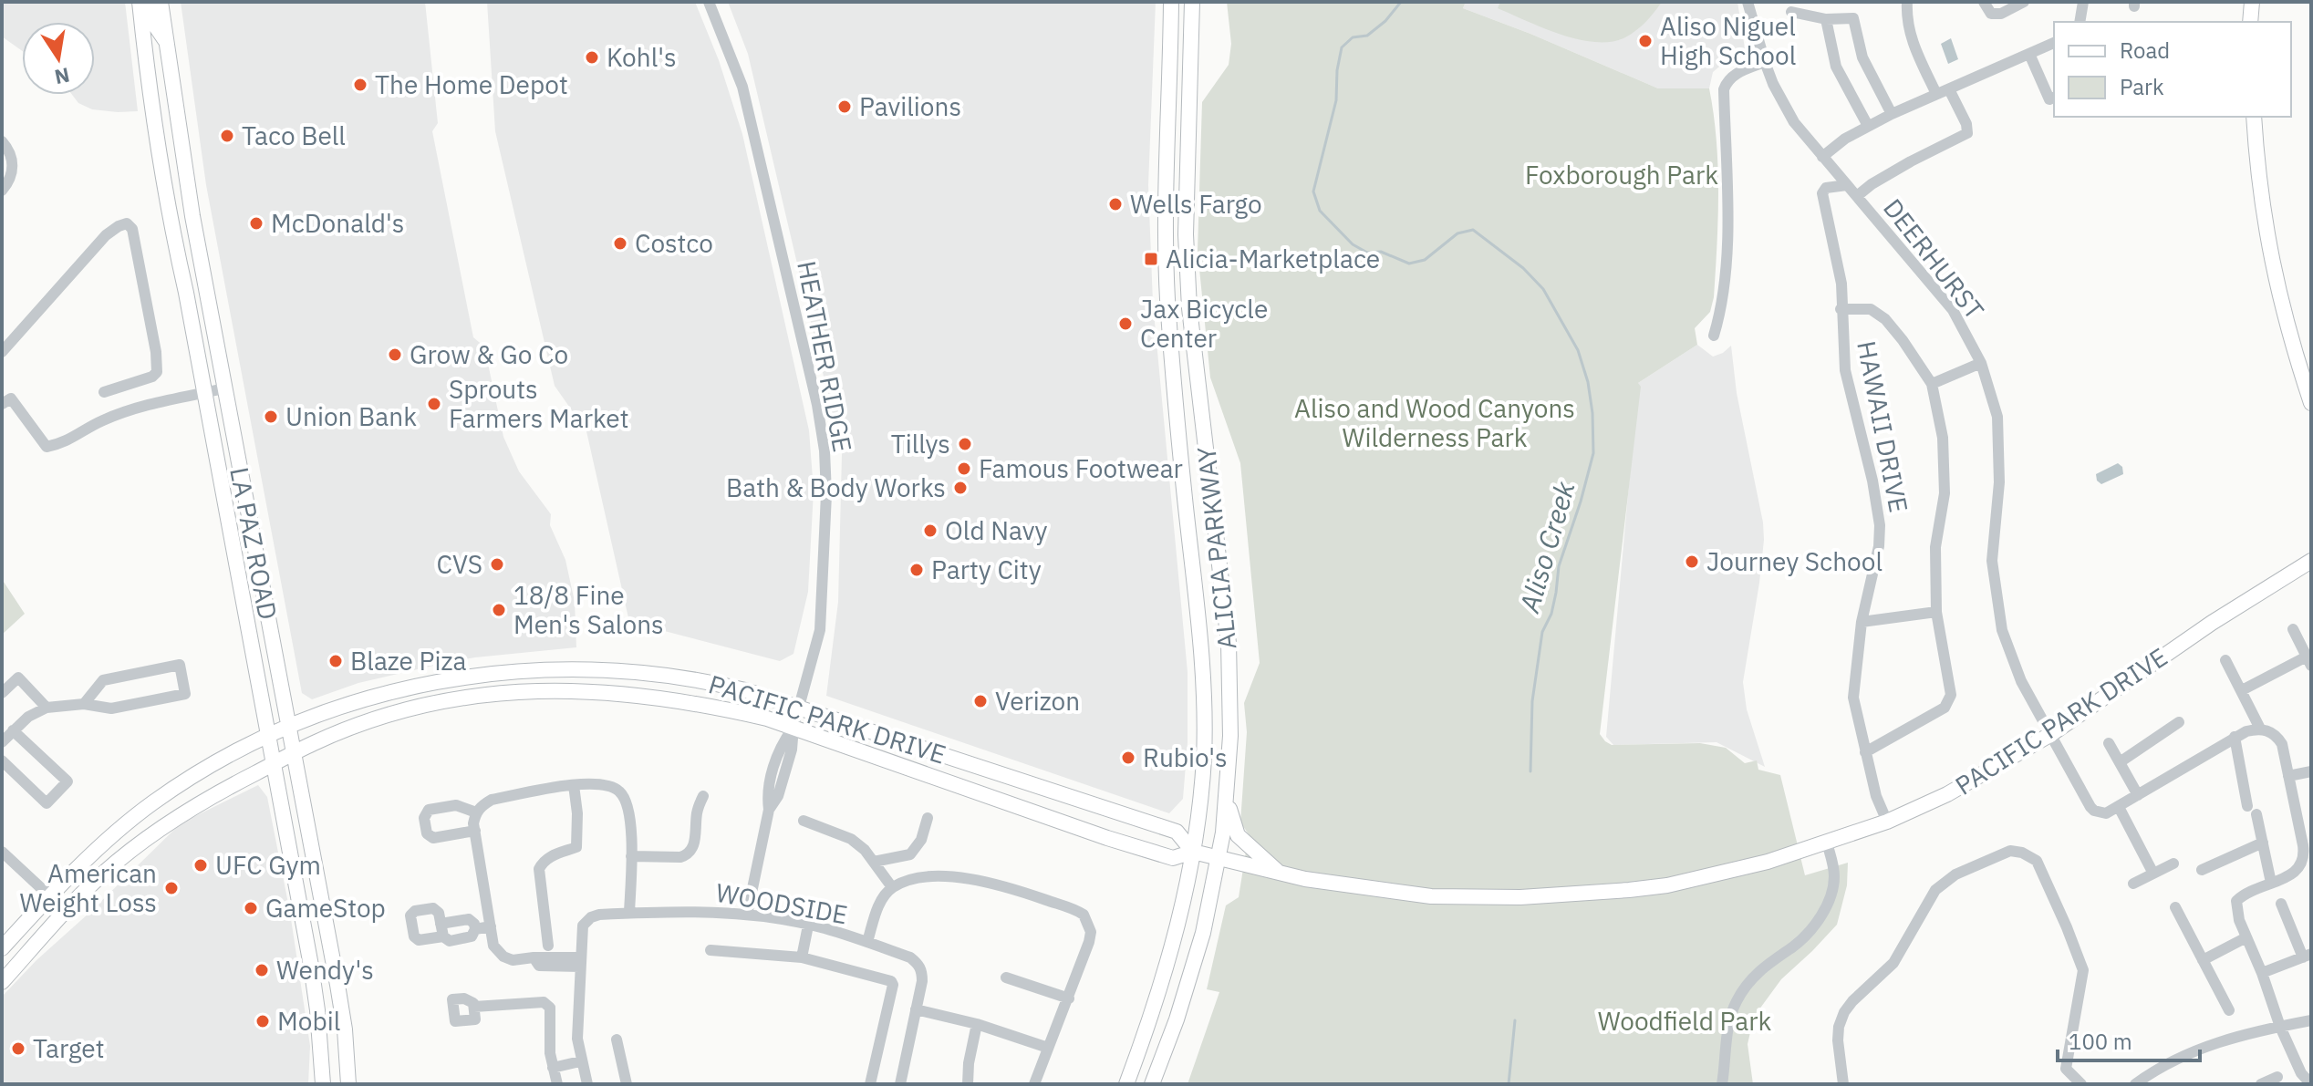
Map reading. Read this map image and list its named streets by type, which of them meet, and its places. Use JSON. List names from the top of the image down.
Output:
{
  "streets": {
    "main road": ["LA PAZ ROAD", "ALICIA PARKWAY", "PACIFIC PARK DRIVE"],
    "street": [
      "DEERHURST",
      "HEATHER RIDGE",
      "HAWAII DRIVE",
      "WOODSIDE"
    ]
  },
  "crossings": [
    ["DEERHURST", "HAWAII DRIVE"],
    ["DEERHURST", "PACIFIC PARK DRIVE"],
    ["HEATHER RIDGE", "PACIFIC PARK DRIVE"],
    ["HEATHER RIDGE", "WOODSIDE"],
    ["HAWAII DRIVE", "PACIFIC PARK DRIVE"],
    ["LA PAZ ROAD", "PACIFIC PARK DRIVE"],
    ["ALICIA PARKWAY", "PACIFIC PARK DRIVE"]
  ],
  "water": ["Aliso Creek"],
  "parks": ["Foxborough Park", "Aliso and Wood Canyons Wilderness Park", "Woodfield Park"],
  "places": {
    "other": [
      "Aliso Niguel High School",
      "Kohl's",
      "The Home Depot",
      "Pavilions",
      "Taco Bell",
      "Wells Fargo",
      "McDonald's",
      "Costco",
      "Jax Bicycle Center",
      "Grow & Go Co",
      "Sprouts Farmers Market",
      "Union Bank",
      "Tillys",
      "Famous Footwear",
      "Bath & Body Works",
      "Old Navy",
      "Journey School",
      "CVS",
      "Party City",
      "18/8 Fine Men's Salons",
      "Blaze Piza",
      "Verizon",
      "Rubio's",
      "UFC Gym",
      "American Weight Loss",
      "GameStop",
      "Wendy's",
      "Mobil",
      "Target"
    ],
    "transit": ["Alicia-Marketplace"]
  },
  "legend": ["Road", "Park"],
  "scale_bar": "100 m",
  "north": "bottom"
}
